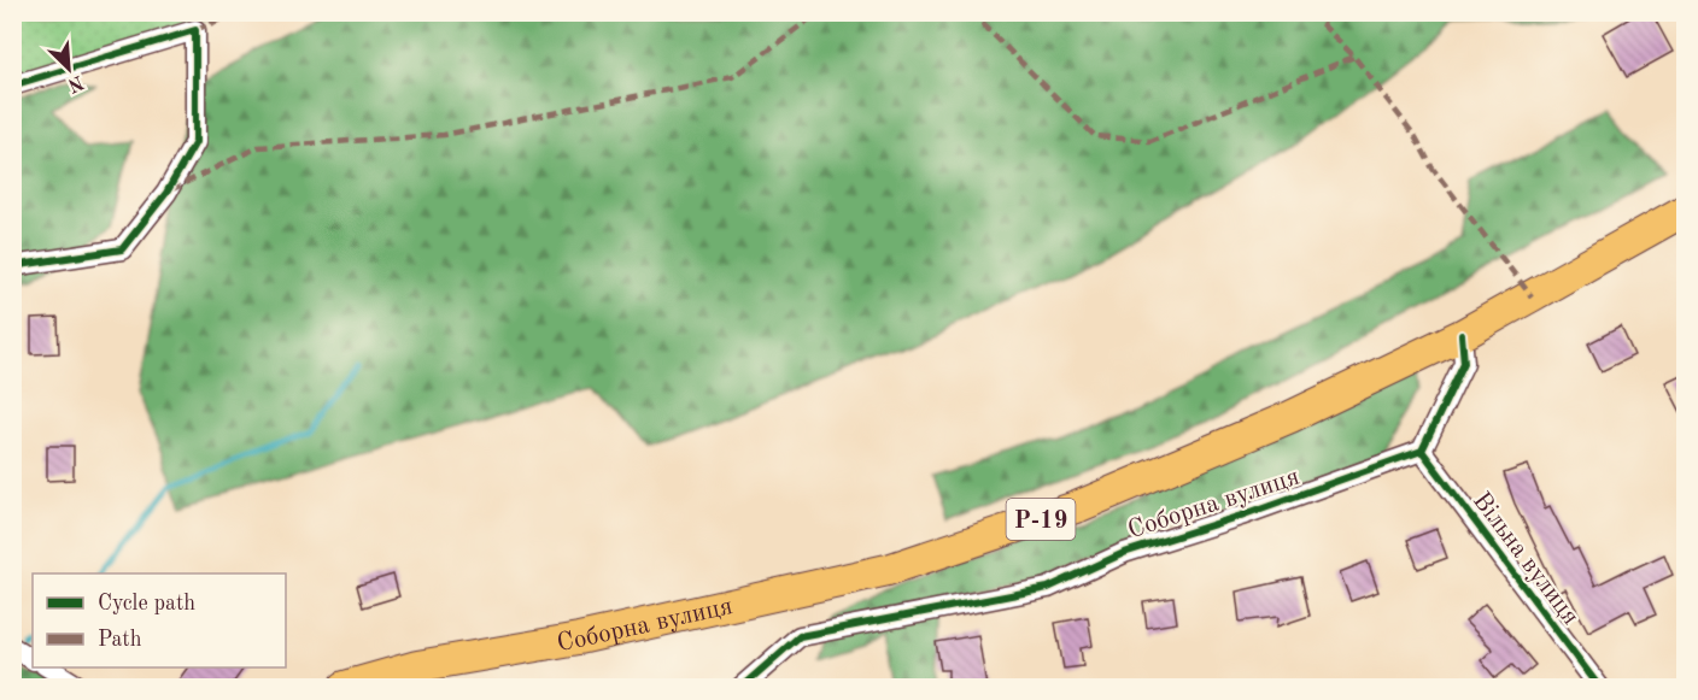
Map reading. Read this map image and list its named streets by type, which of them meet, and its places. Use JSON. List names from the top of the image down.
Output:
{
  "streets": {
    "main road": ["Соборна вулиця", "Р-19"],
    "street": ["Вільна вулиця"]
  },
  "crossings": [
    ["Соборна вулиця", "Вільна вулиця"]
  ],
  "legend": ["Cycle path", "Path"],
  "north": "bottom right"
}
